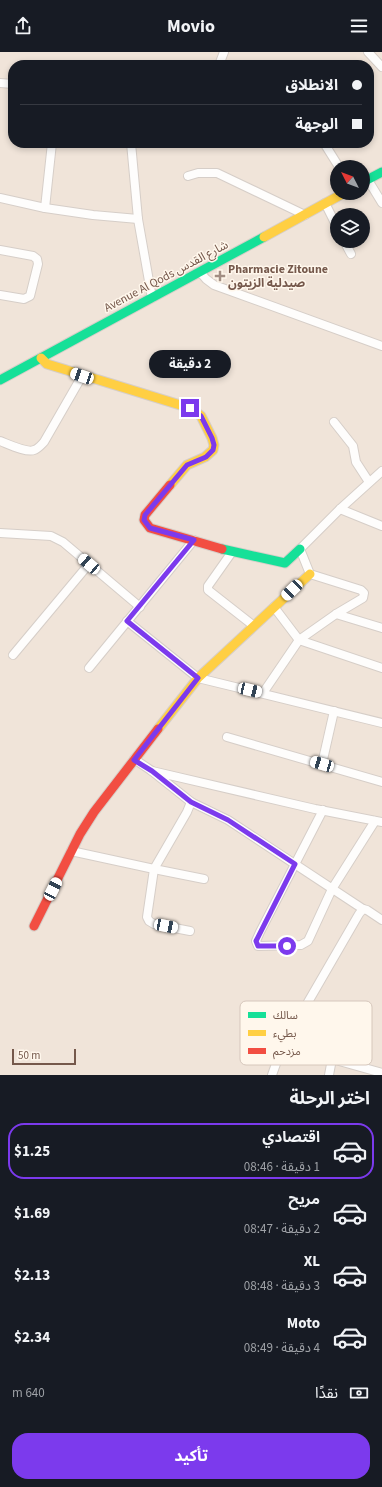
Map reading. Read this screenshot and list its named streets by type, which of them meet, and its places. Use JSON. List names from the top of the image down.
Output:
{
  "streets": {
    "street": ["Avenue Al Qods شارع القدس"]
  },
  "places": {
    "health": ["Pharmacie Zitoune صيدلية الزيتون"]
  },
  "legend": ["سالك", "بطيء", "مزدحم"],
  "scale_bar": "50 m",
  "north": "top left",
  "page": {
    "header": "Movio",
    "banner": ["الانطلاق", "الوجهة"],
    "bubble": "2 دقيقة",
    "scale": "50 m",
    "heading": "اختر الرحلة",
    "list": [
      {
        "name": "اقتصادي",
        "note": "1 دقيقة · 08:46",
        "value": "$1.25"
      },
      {
        "name": "مريح",
        "note": "2 دقيقة · 08:47",
        "value": "$1.69"
      },
      {
        "name": "XL",
        "note": "3 دقيقة · 08:48",
        "value": "$2.13"
      },
      {
        "name": "Moto",
        "note": "4 دقيقة · 08:49",
        "value": "$2.34"
      }
    ],
    "pay": ["نقدًا", "640 m"],
    "buttons": "تأكيد"
  }
}
